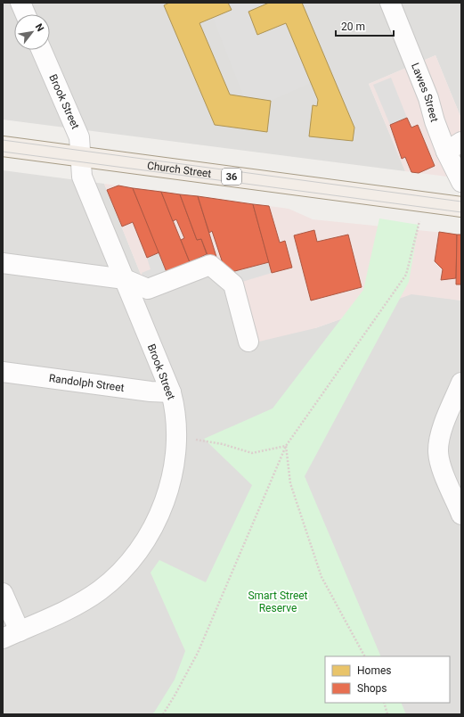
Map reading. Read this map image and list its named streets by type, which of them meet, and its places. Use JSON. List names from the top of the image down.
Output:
{
  "streets": {
    "main road": ["Church Street", "36"],
    "street": ["Lawes Street", "Brook Street", "Randolph Street"]
  },
  "crossings": [
    ["Brook Street", "Church Street"],
    ["Brook Street", "Randolph Street"]
  ],
  "parks": ["Smart Street Reserve"],
  "legend": ["Homes", "Shops"],
  "scale_bar": "20 m",
  "north": "top right"
}
